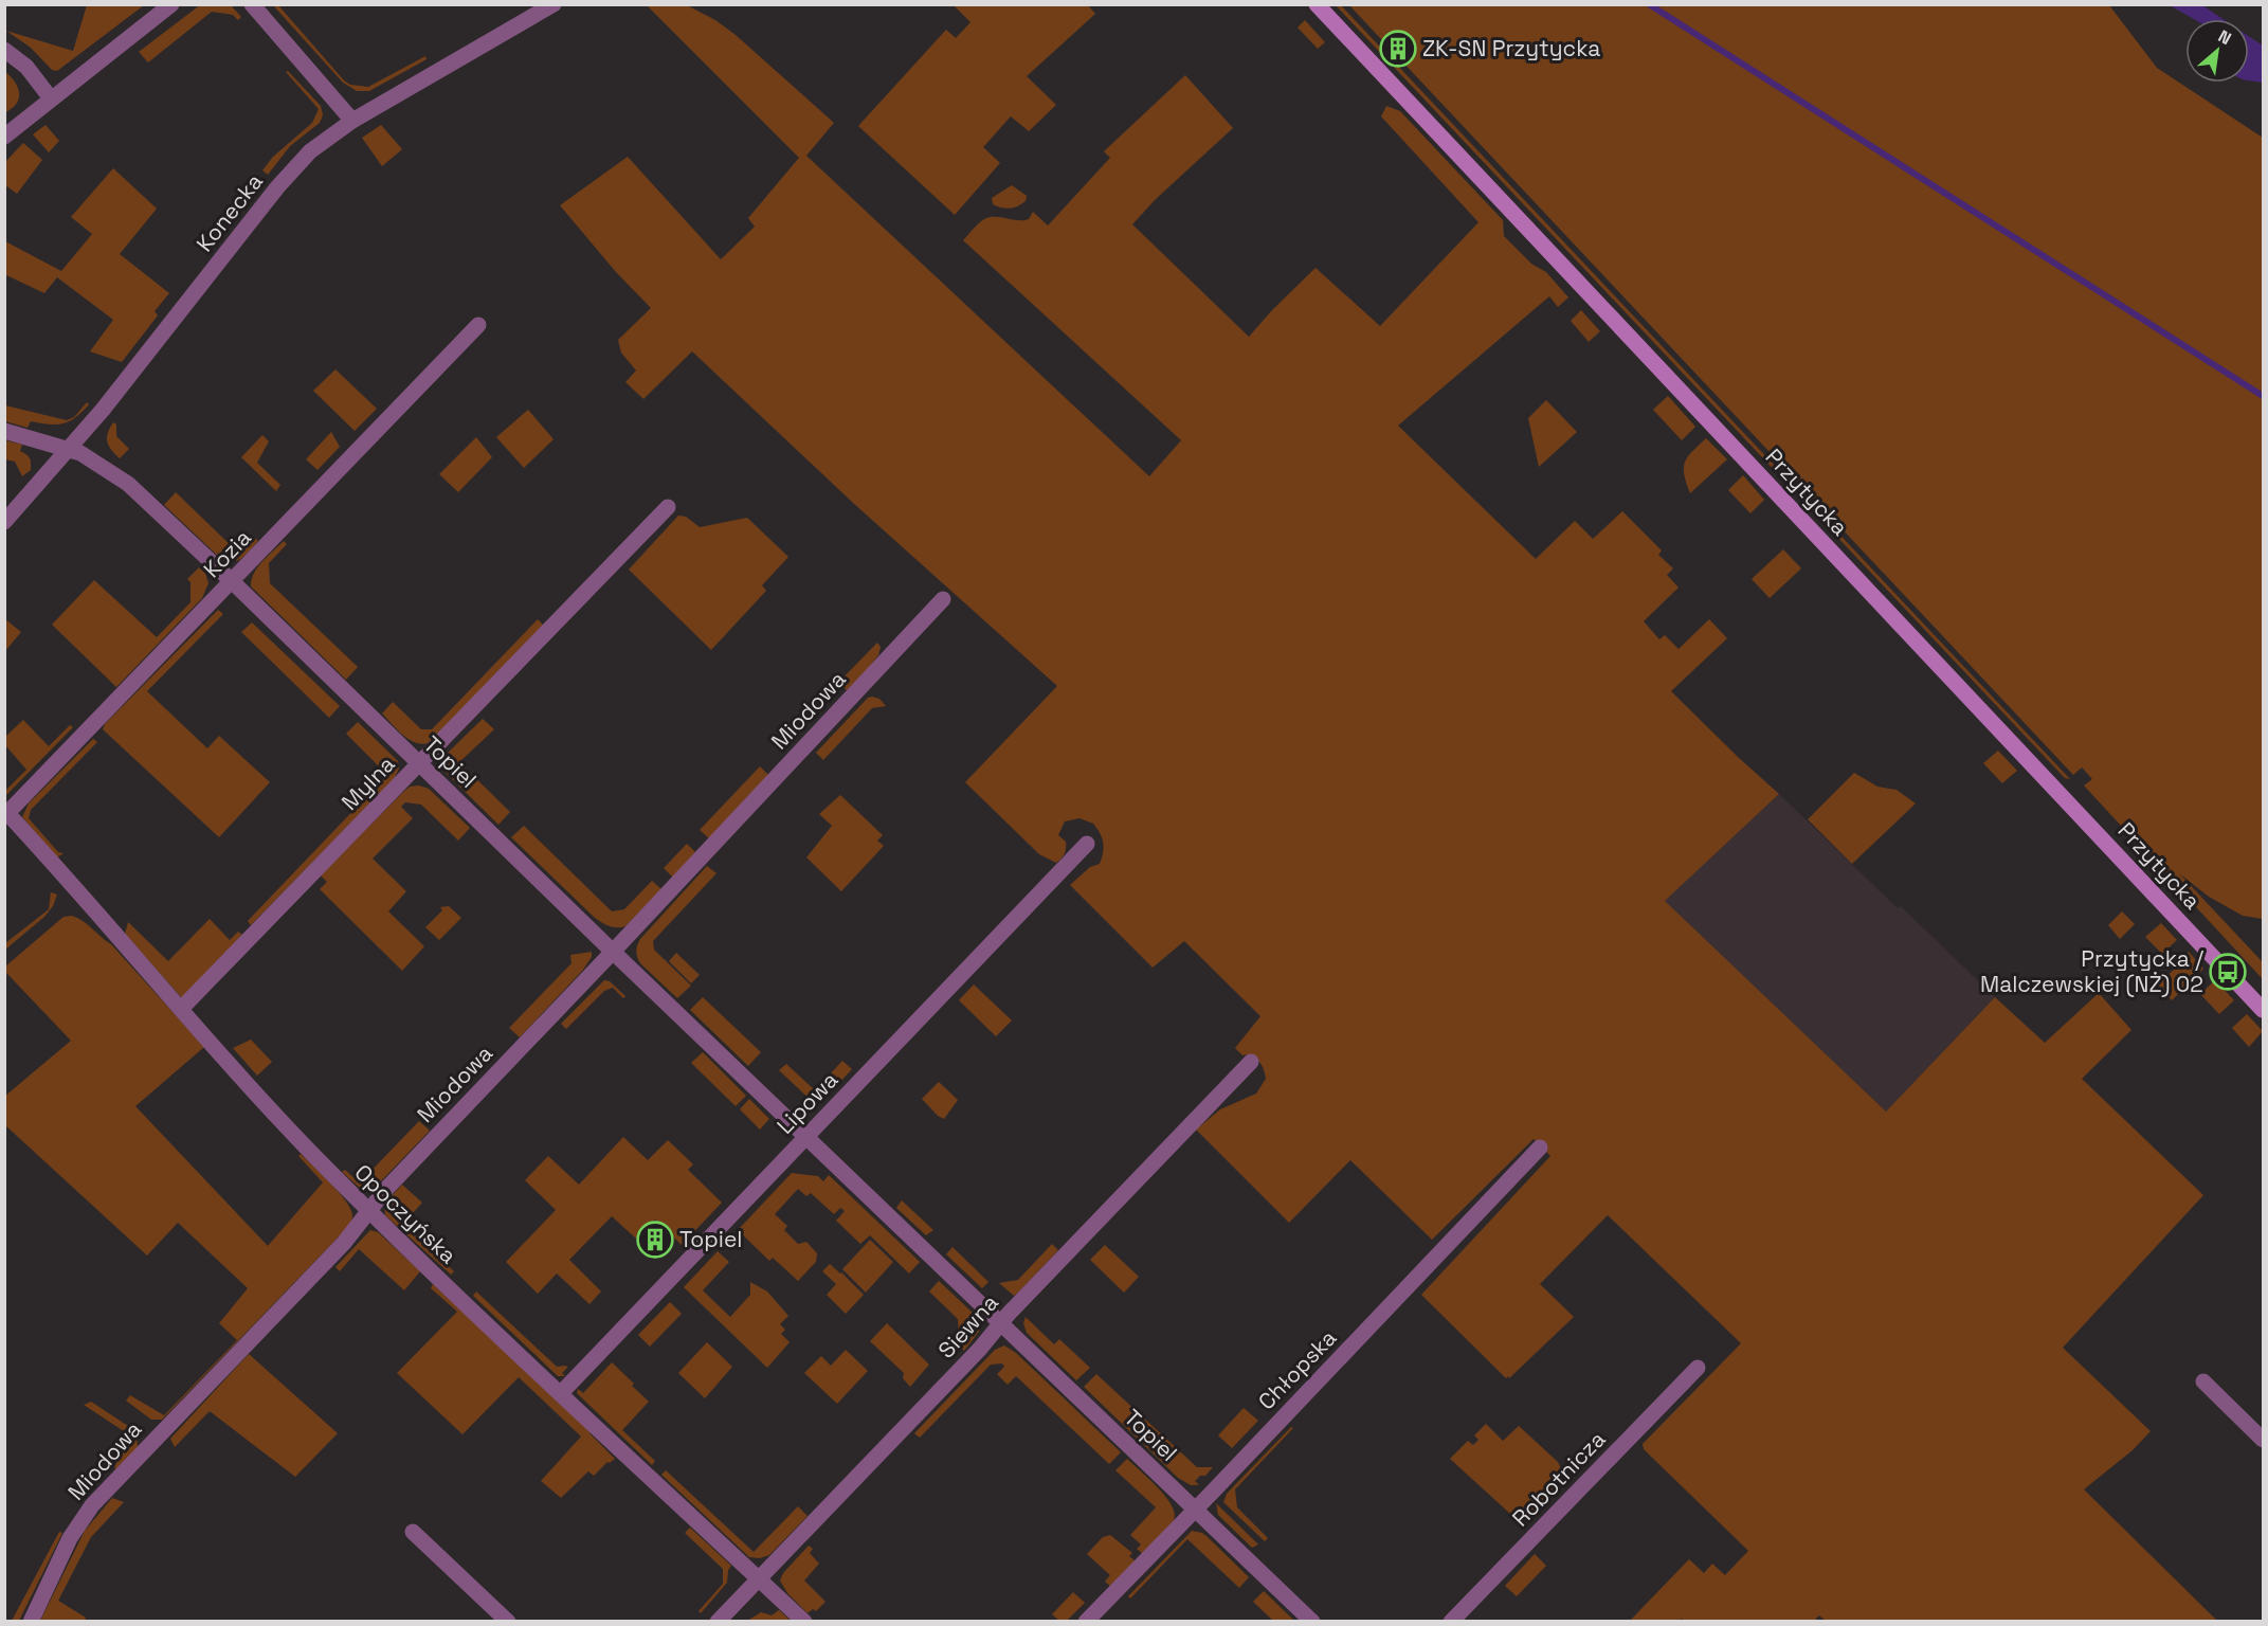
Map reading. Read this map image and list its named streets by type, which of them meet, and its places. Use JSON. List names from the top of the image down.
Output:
{
  "streets": {
    "main road": ["Przytycka"],
    "street": [
      "Konecka",
      "Kozia",
      "Miodowa",
      "Topiel",
      "Mylna",
      "Lipowa",
      "Opoczyńska",
      "Siewna",
      "Chłopska",
      "Robotnicza"
    ]
  },
  "crossings": [
    ["Konecka", "Topiel"],
    ["Kozia", "Topiel"],
    ["Kozia", "Opoczyńska"],
    ["Miodowa", "Topiel"],
    ["Miodowa", "Opoczyńska"],
    ["Topiel", "Mylna"],
    ["Topiel", "Lipowa"],
    ["Topiel", "Siewna"],
    ["Topiel", "Chłopska"],
    ["Mylna", "Opoczyńska"],
    ["Lipowa", "Opoczyńska"],
    ["Opoczyńska", "Siewna"]
  ],
  "places": {
    "building": ["ZK-SN Przytycka", "Topiel"],
    "bus stop": ["Przytycka / Malczewskiej (NŻ) 02"]
  },
  "north": "top right"
}
